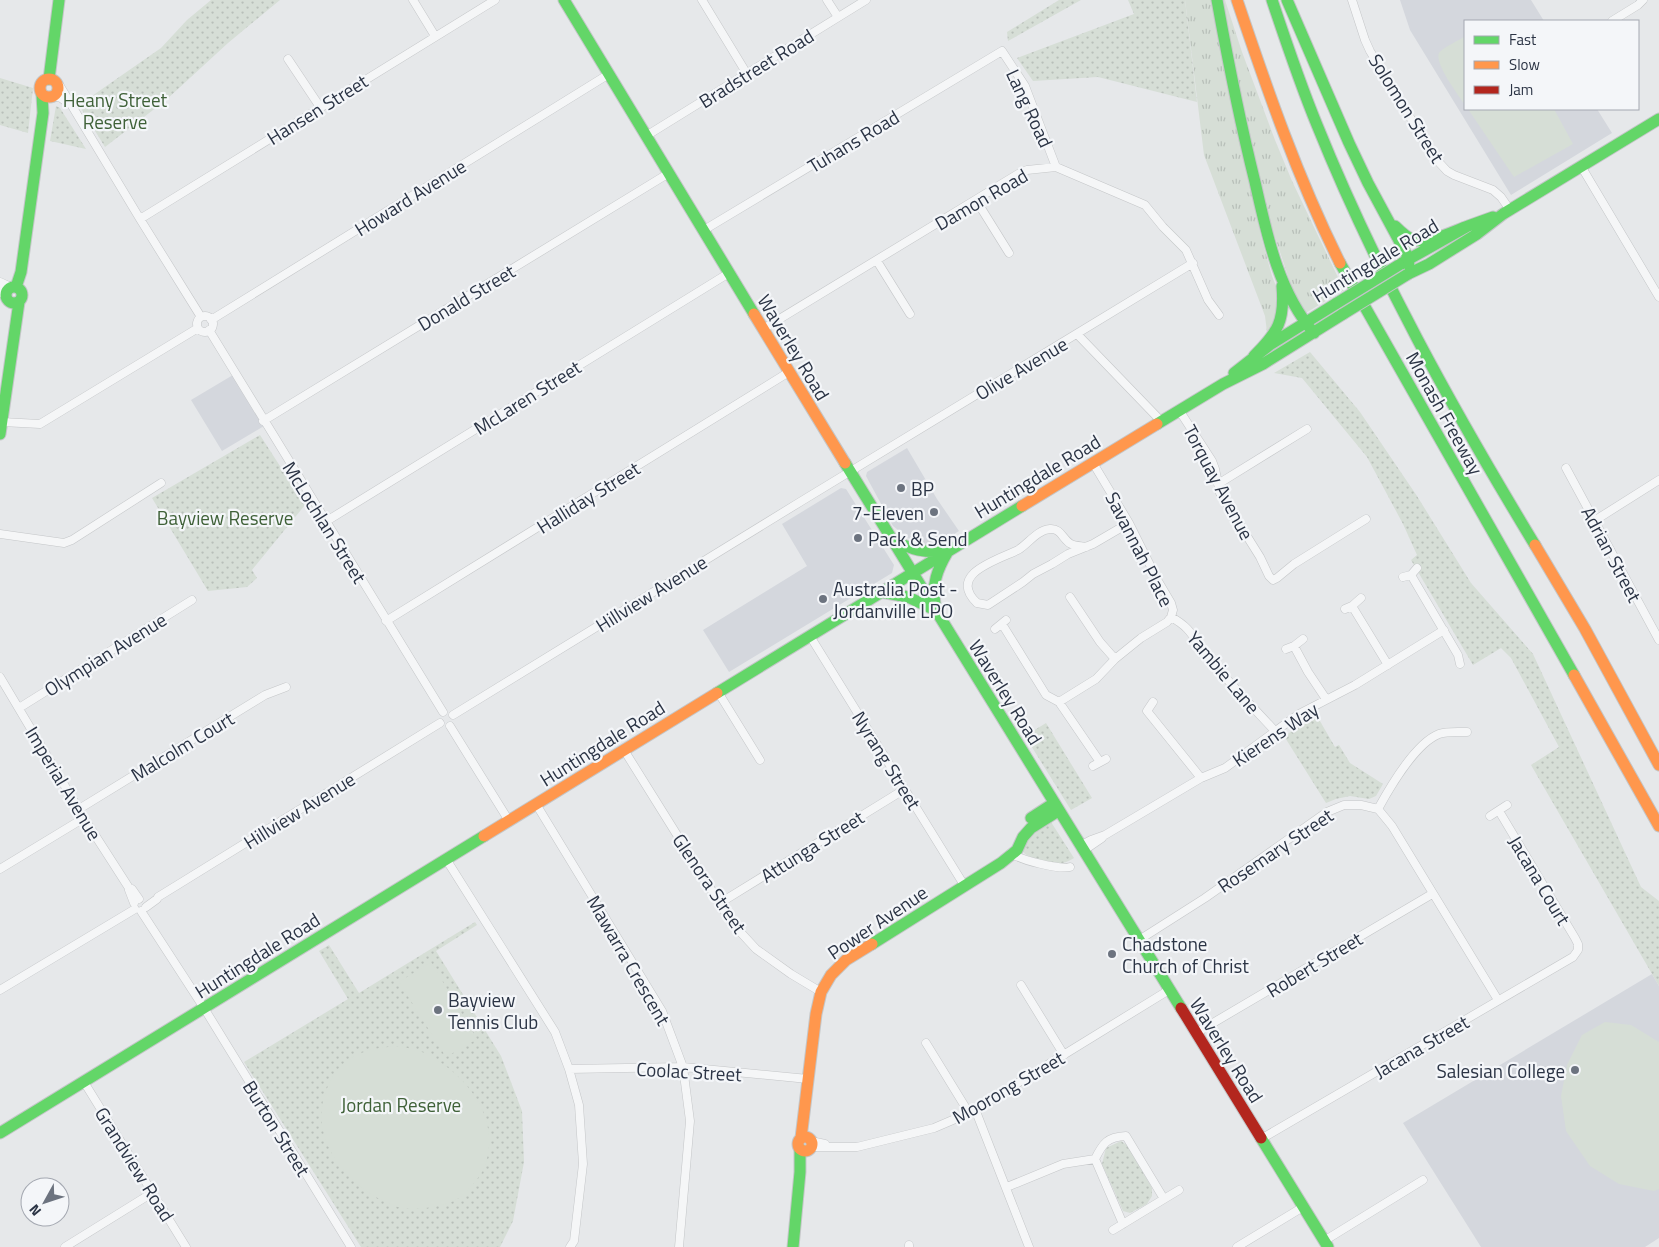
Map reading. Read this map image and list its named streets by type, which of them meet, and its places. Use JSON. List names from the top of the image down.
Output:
{
  "streets": {
    "main road": [
      "Huntingdale Road",
      "Waverley Road",
      "Monash Freeway",
      "Power Avenue"
    ],
    "street": [
      "Bradstreet Road",
      "Lang Road",
      "Solomon Street",
      "Hansen Street",
      "Tuhans Road",
      "Howard Avenue",
      "Damon Road",
      "Donald Street",
      "Olive Avenue",
      "McLaren Street",
      "Torquay Avenue",
      "Halliday Street",
      "McLochlan Street",
      "Savannah Place",
      "Adrian Street",
      "Hillview Avenue",
      "Olympian Avenue",
      "Yambie Lane",
      "Kierens Way",
      "Malcolm Court",
      "Nyrang Street",
      "Imperial Avenue",
      "Attunga Street",
      "Rosemary Street",
      "Jacana Court",
      "Glenora Street",
      "Mawarra Crescent",
      "Robert Street",
      "Jacana Street",
      "Coolac Street",
      "Moorong Street",
      "Burton Street",
      "Grandview Road"
    ]
  },
  "crossings": [
    ["Bradstreet Road", "Waverley Road"],
    ["Lang Road", "Tuhans Road"],
    ["Lang Road", "Damon Road"],
    ["Solomon Street", "Huntingdale Road"],
    ["Tuhans Road", "Waverley Road"],
    ["Howard Avenue", "Waverley Road"],
    ["Howard Avenue", "McLochlan Street"],
    ["Damon Road", "Waverley Road"],
    ["Damon Road", "Olive Avenue"],
    ["Huntingdale Road", "Waverley Road"],
    ["Huntingdale Road", "Torquay Avenue"],
    ["Huntingdale Road", "Savannah Place"],
    ["Huntingdale Road", "Nyrang Street"],
    ["Huntingdale Road", "Imperial Avenue"],
    ["Huntingdale Road", "Glenora Street"],
    ["Huntingdale Road", "Mawarra Crescent"],
    ["Huntingdale Road", "Burton Street"],
    ["Huntingdale Road", "Grandview Road"],
    ["Donald Street", "Waverley Road"],
    ["Donald Street", "McLochlan Street"],
    ["Waverley Road", "Olive Avenue"],
    ["Waverley Road", "McLaren Street"],
    ["Waverley Road", "Halliday Street"],
    ["Waverley Road", "Hillview Avenue"],
    ["Waverley Road", "Kierens Way"],
    ["Waverley Road", "Rosemary Street"],
    ["Waverley Road", "Power Avenue"],
    ["Waverley Road", "Robert Street"],
    ["Waverley Road", "Jacana Street"],
    ["Waverley Road", "Moorong Street"],
    ["Olive Avenue", "Hillview Avenue"],
    ["McLaren Street", "McLochlan Street"],
    ["Halliday Street", "McLochlan Street"],
    ["McLochlan Street", "Hillview Avenue"],
    ["Savannah Place", "Yambie Lane"],
    ["Hillview Avenue", "Imperial Avenue"],
    ["Olympian Avenue", "Imperial Avenue"],
    ["Yambie Lane", "Kierens Way"],
    ["Malcolm Court", "Imperial Avenue"],
    ["Nyrang Street", "Attunga Street"],
    ["Nyrang Street", "Power Avenue"],
    ["Imperial Avenue", "Burton Street"],
    ["Attunga Street", "Glenora Street"],
    ["Jacana Court", "Jacana Street"],
    ["Glenora Street", "Power Avenue"],
    ["Power Avenue", "Coolac Street"],
    ["Power Avenue", "Moorong Street"],
    ["Mawarra Crescent", "Coolac Street"]
  ],
  "parks": ["Heany Street Reserve", "Bayview Reserve", "Jordan Reserve"],
  "places": [
    "BP",
    "7-Eleven",
    "Pack & Send",
    "Australia Post - Jordanville LPO",
    "Chadstone Church of Christ",
    "Bayview Tennis Club",
    "Salesian College"
  ],
  "legend": ["Fast", "Slow", "Jam"],
  "north": "bottom left"
}
